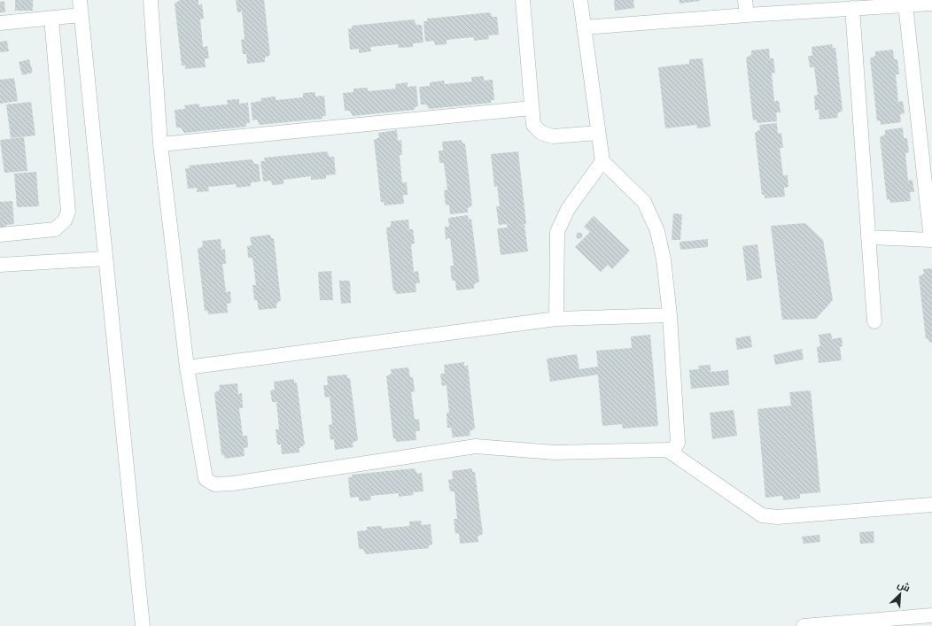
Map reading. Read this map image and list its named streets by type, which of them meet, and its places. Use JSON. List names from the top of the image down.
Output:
{
  "north": "top right"
}
